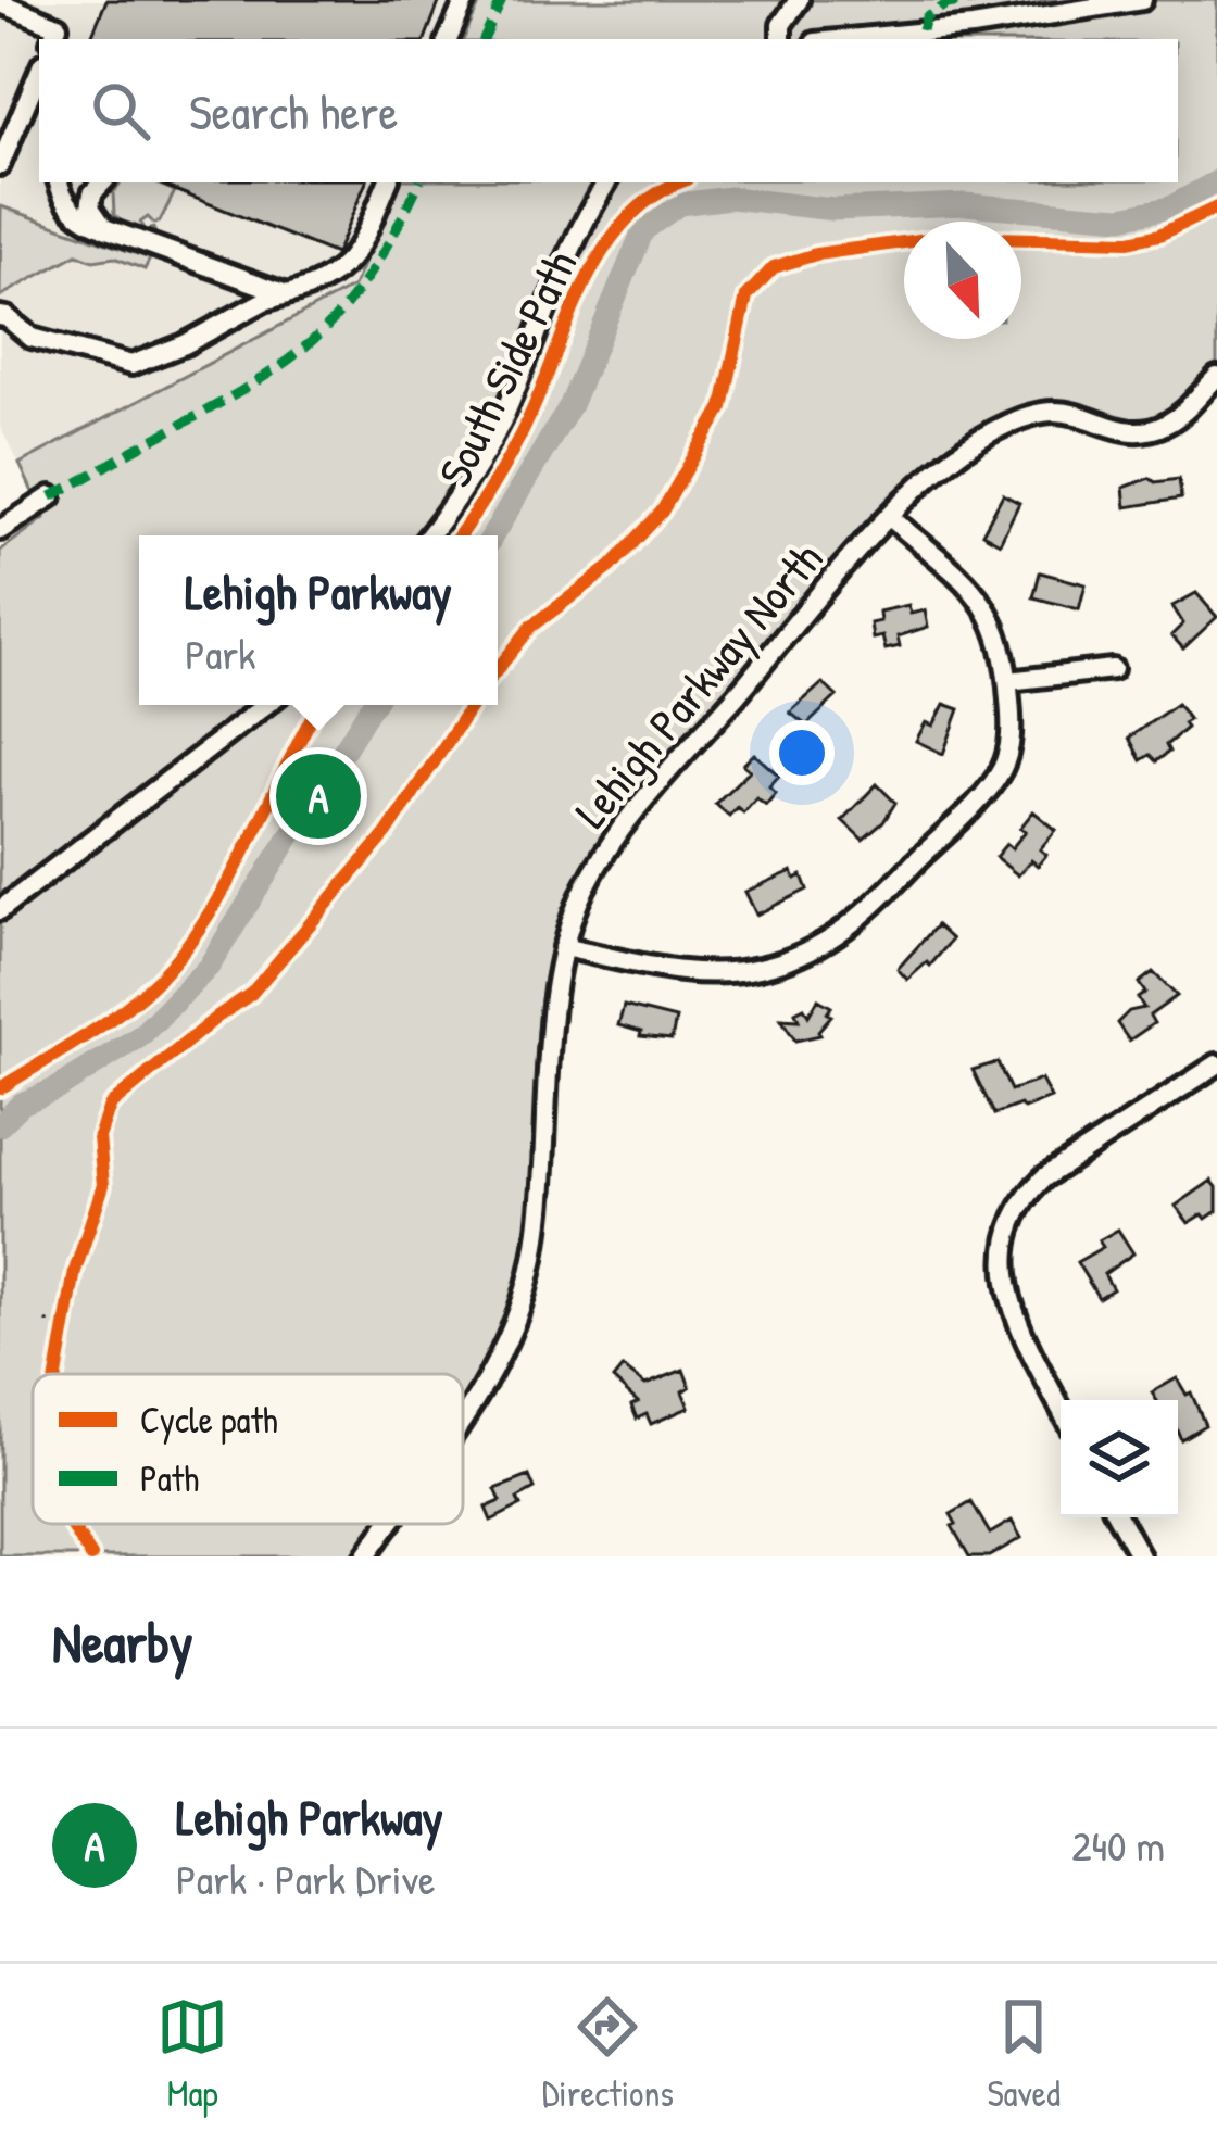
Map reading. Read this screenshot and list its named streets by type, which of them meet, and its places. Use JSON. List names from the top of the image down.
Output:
{
  "streets": {
    "street": ["Lehigh Parkway North"],
    "cycle path": ["South Side Path"]
  },
  "legend": ["Cycle path", "Path"],
  "north": "bottom right",
  "page": {
    "search": "Search here",
    "popup": ["Lehigh Parkway", "Park"],
    "pins": "A",
    "heading": "Nearby",
    "list": [
      {
        "mark": "A",
        "name": "Lehigh Parkway",
        "note": "Park · Park Drive",
        "value": "240 m"
      }
    ],
    "nav": ["Map", "Directions", "Saved"]
  }
}
